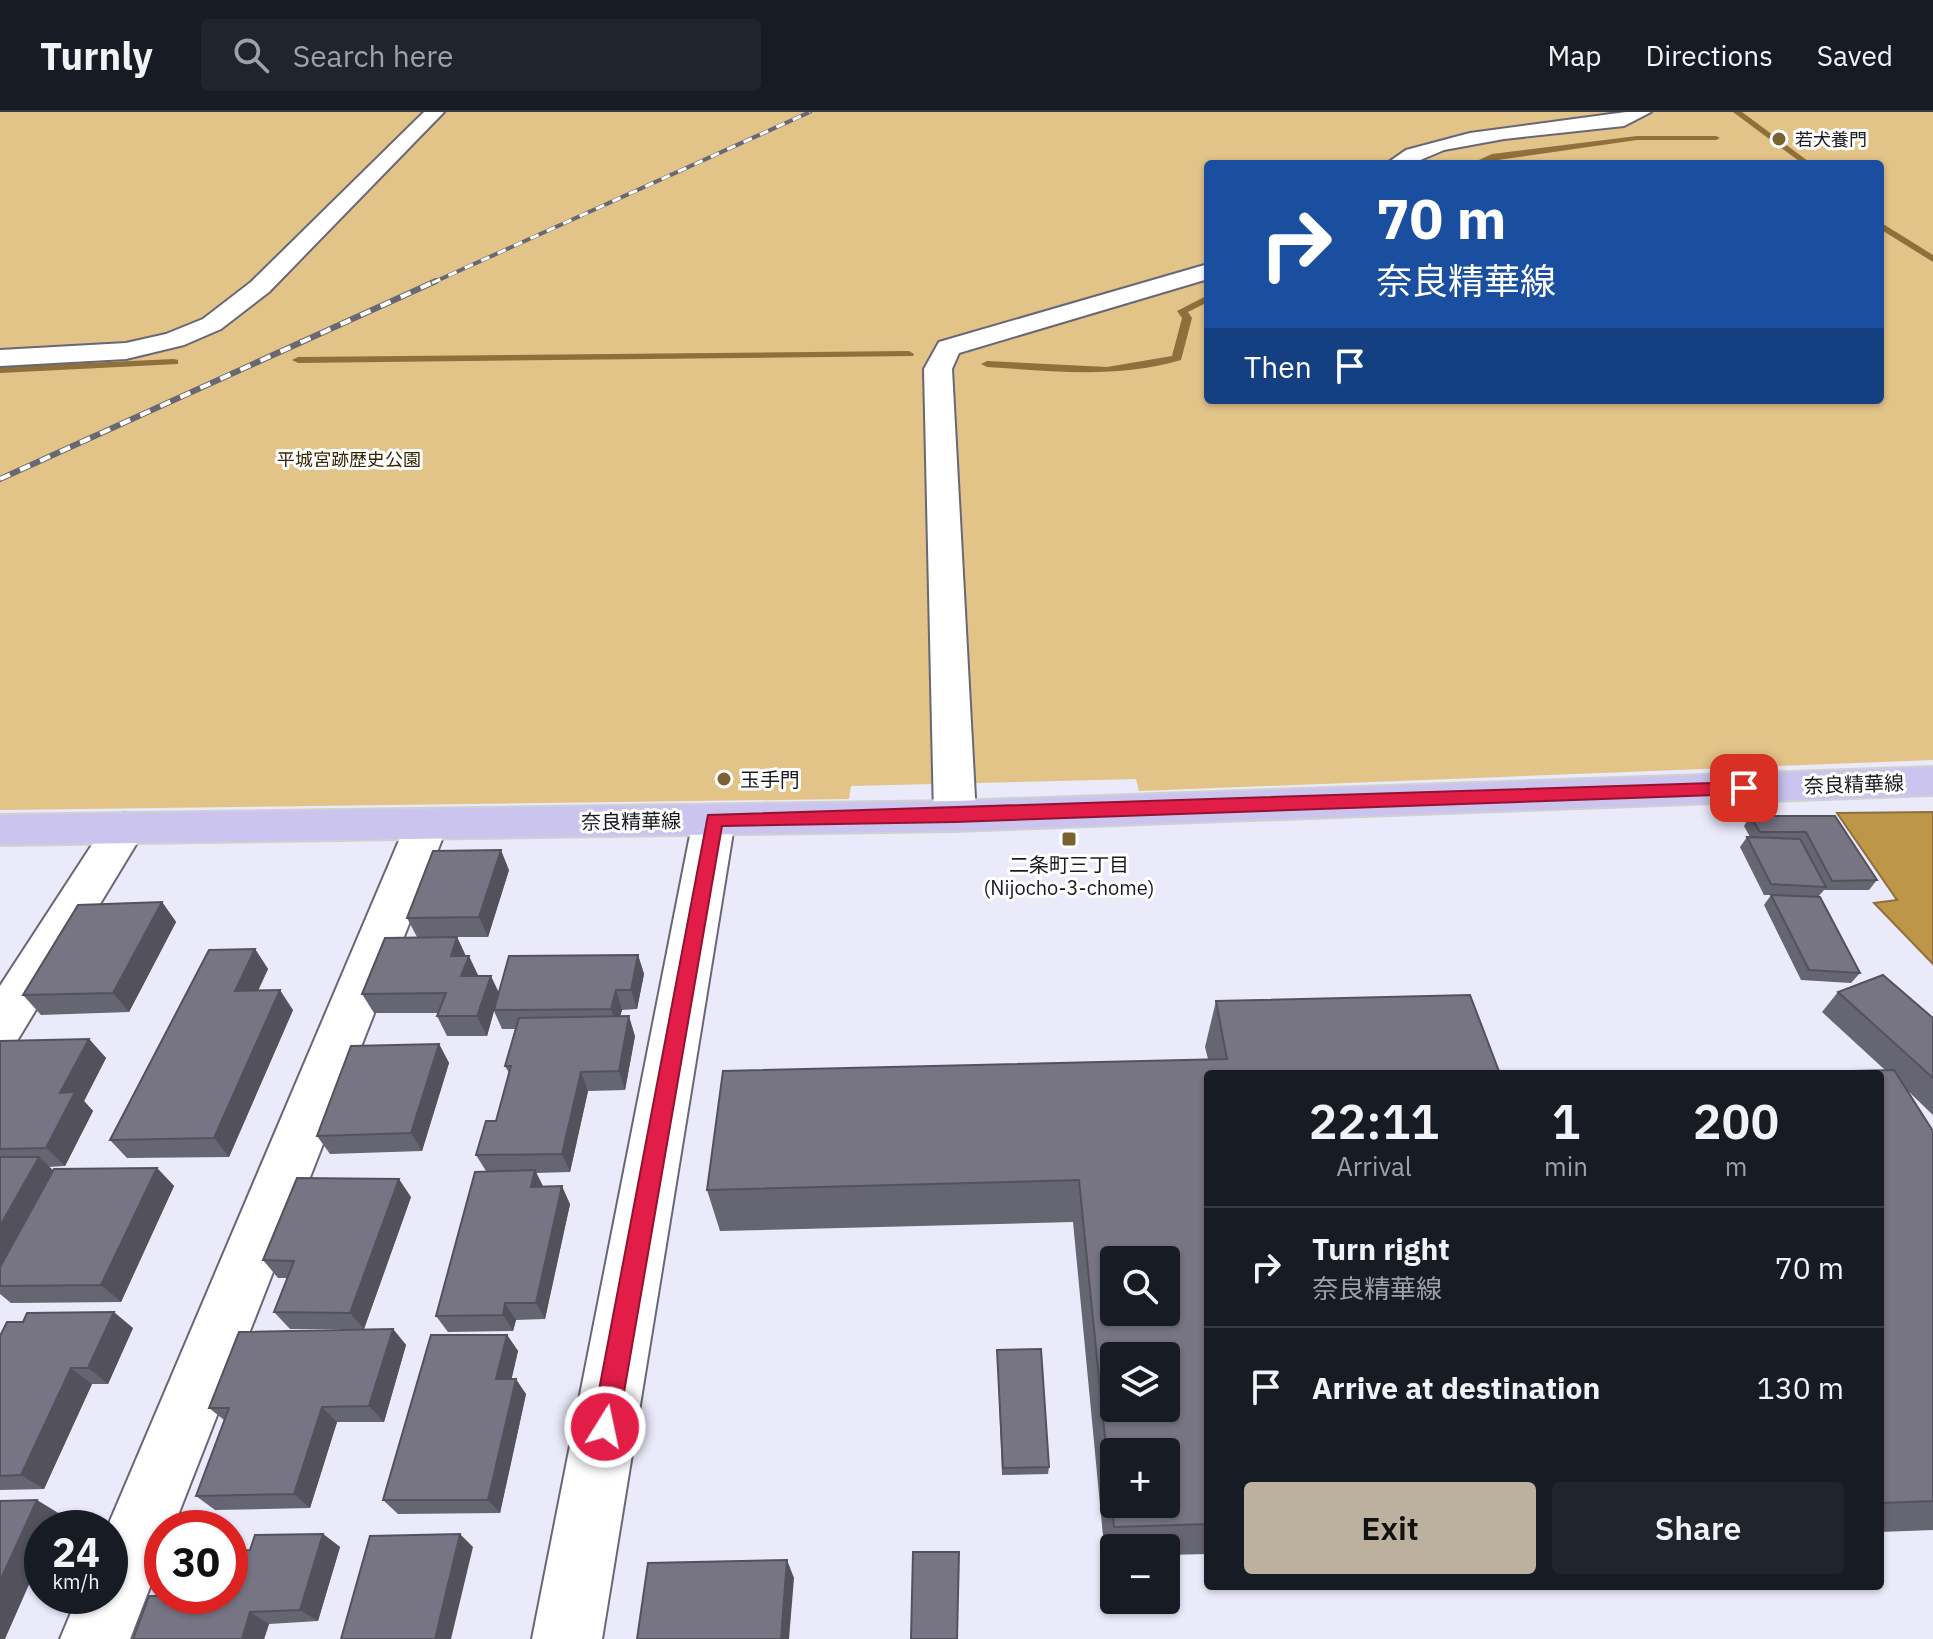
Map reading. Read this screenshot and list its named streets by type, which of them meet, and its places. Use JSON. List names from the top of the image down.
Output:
{
  "streets": {
    "main road": ["奈良精華線"]
  },
  "parks": ["平城宮跡歴史公園"],
  "places": {
    "other": ["若犬養門", "玉手門"],
    "transit": ["二条町三丁目 (Nijocho-3-chome)"]
  },
  "page": {
    "header": "Turnly",
    "search": "Search here",
    "nav": ["Map", "Directions", "Saved"],
    "turn": ["70 m", "奈良精華線"],
    "then": "Then",
    "eta": [
      "22:11",
      "Arrival",
      "1",
      "min",
      "200",
      "m"
    ],
    "list": [
      {
        "name": "Turn right",
        "note": "奈良精華線",
        "value": "70 m"
      },
      {
        "name": "Arrive at destination",
        "value": "130 m"
      }
    ],
    "map_buttons": ["+", "−"],
    "buttons": ["Exit", "Share"],
    "speed": "24 km/h",
    "limit": "30"
  }
}
